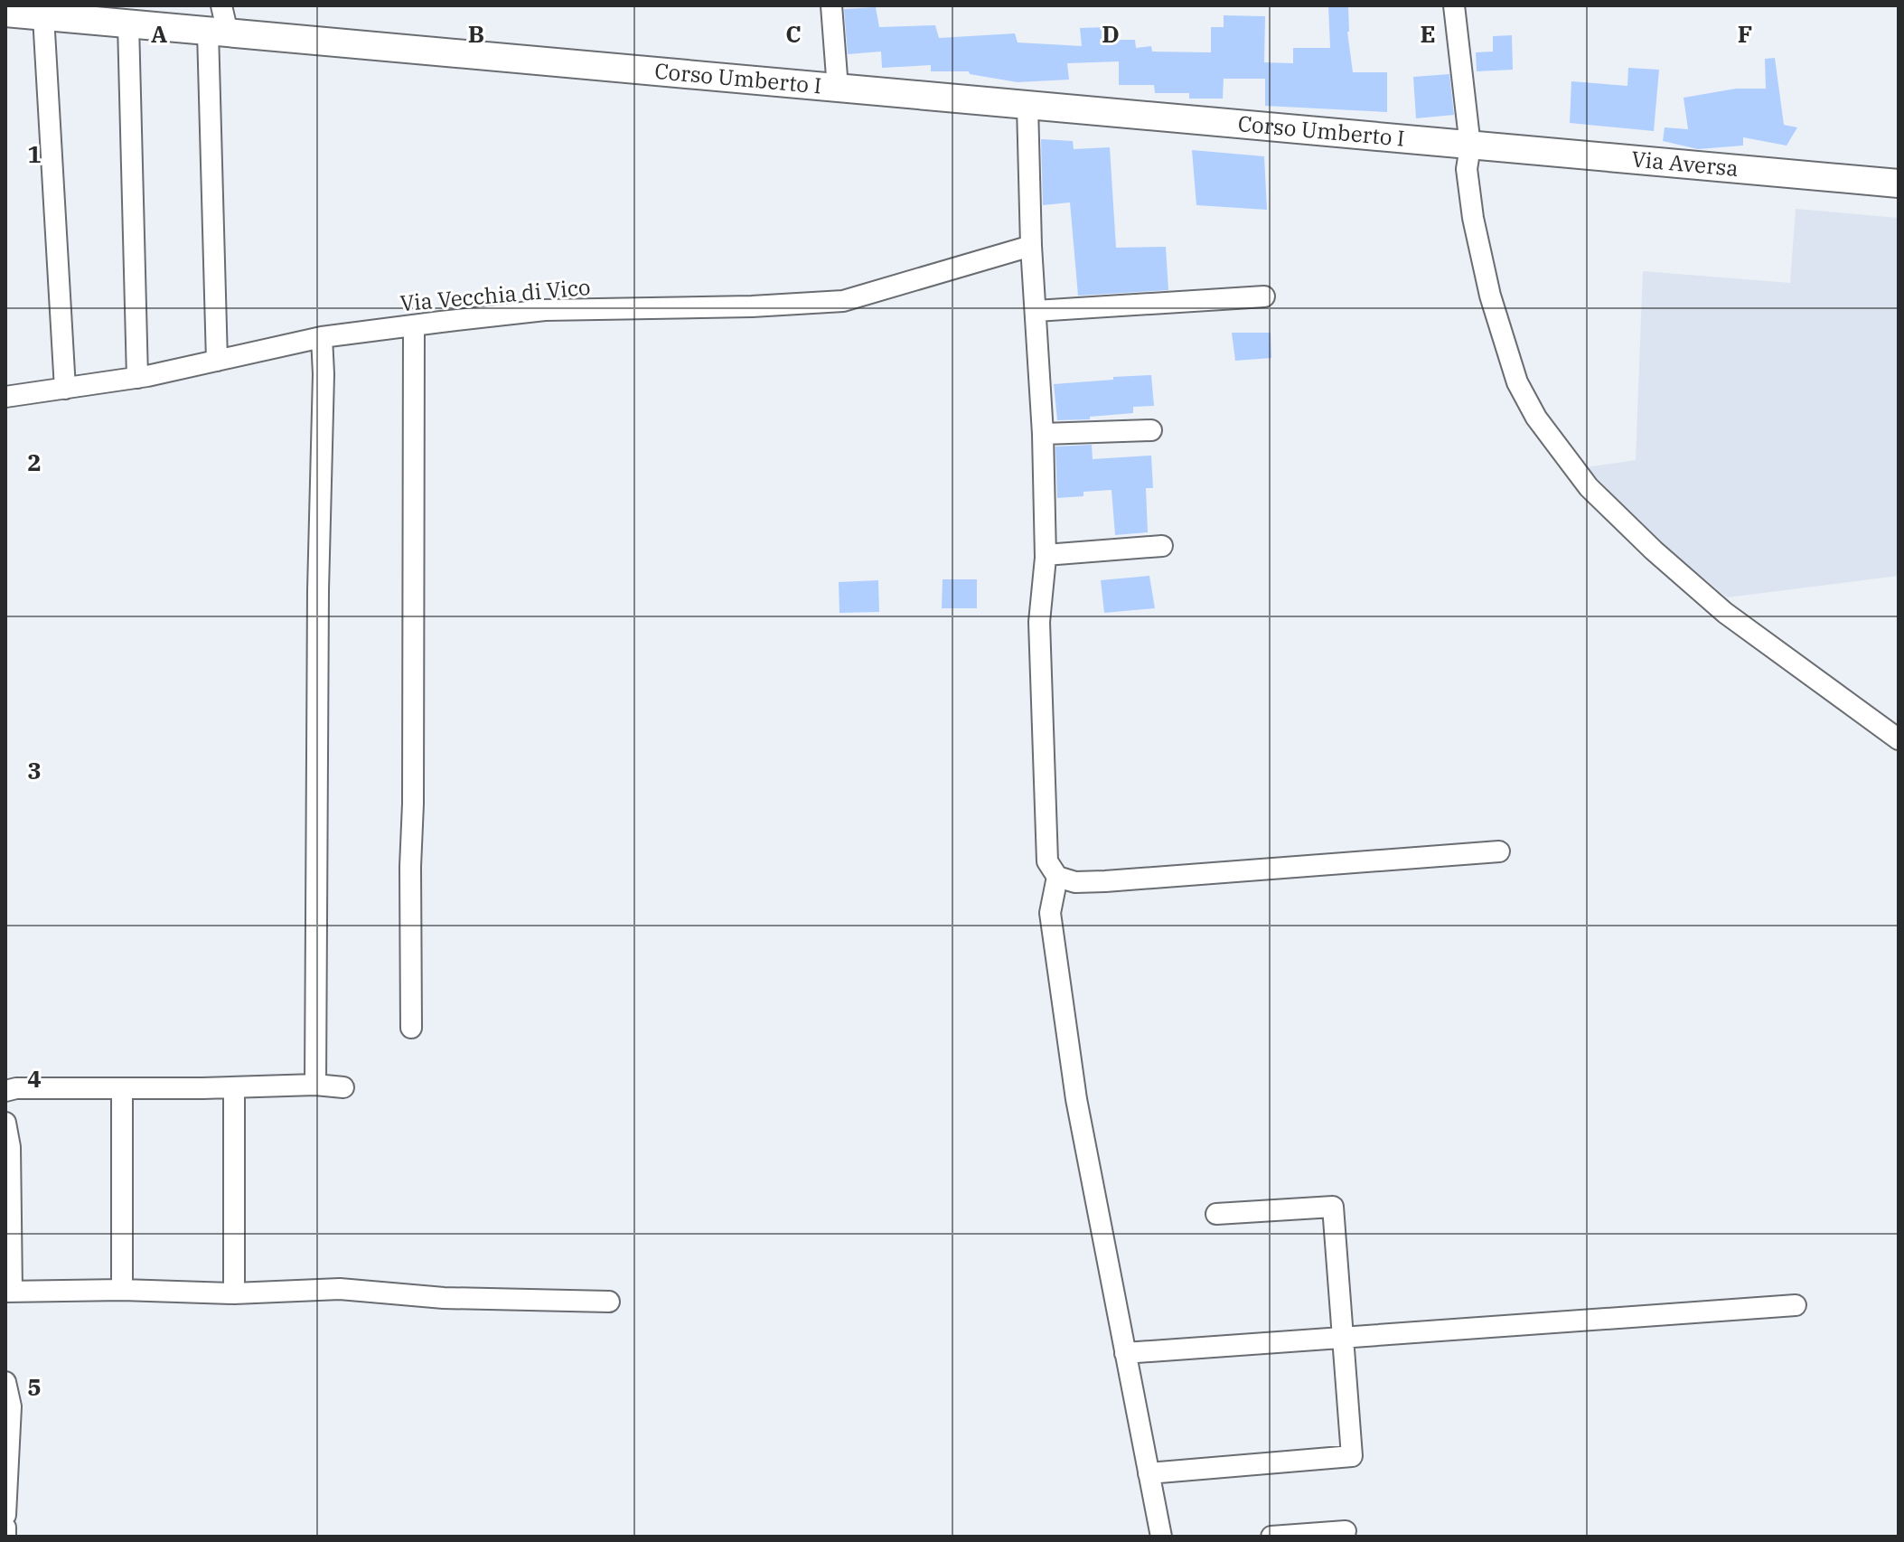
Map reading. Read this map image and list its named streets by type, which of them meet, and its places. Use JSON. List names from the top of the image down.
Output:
{
  "streets": {
    "main road": ["Corso Umberto I", "Via Aversa"],
    "street": ["Via Vecchia di Vico"]
  },
  "crossings": [
    ["Corso Umberto I", "Via Aversa"]
  ],
  "grid": {
    "columns": [
      "A",
      "B",
      "C",
      "D",
      "E",
      "F"
    ],
    "rows": [
      "1",
      "2",
      "3",
      "4",
      "5"
    ]
  }
}
